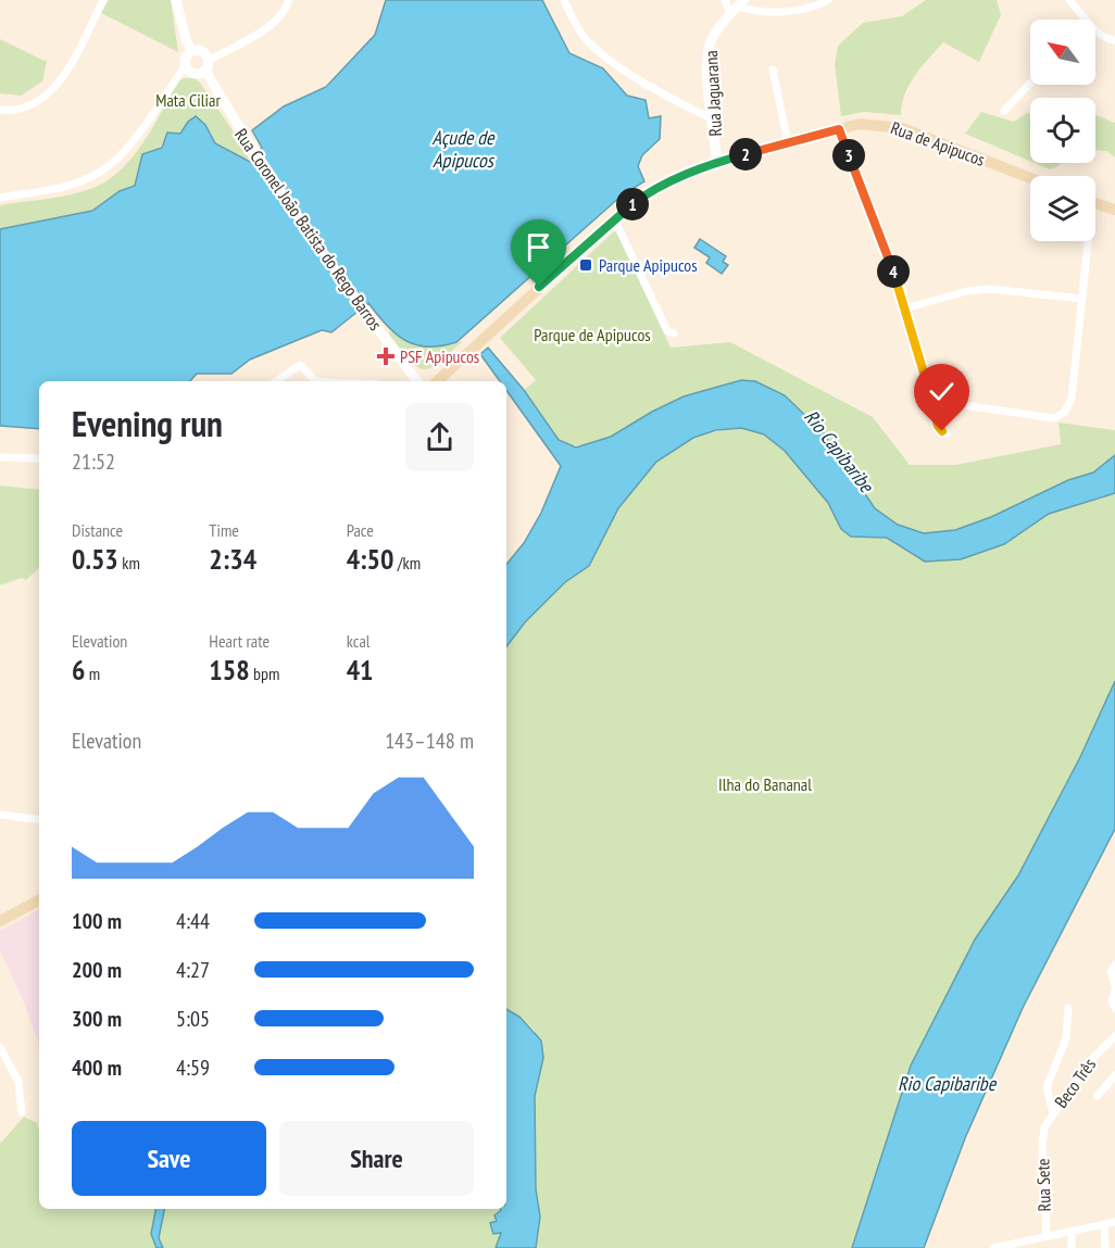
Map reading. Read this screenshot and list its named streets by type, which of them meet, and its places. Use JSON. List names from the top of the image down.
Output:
{
  "streets": {
    "main road": ["Rua de Apipucos"],
    "street": [
      "Rua Jaguarana",
      "Rua Coronel João Batista do Rego Barros",
      "Beco Três",
      "Rua Sete"
    ]
  },
  "crossings": [
    ["Rua Jaguarana", "Rua de Apipucos"],
    ["Beco Três", "Rua Sete"]
  ],
  "water": ["Açude de Apipucos", "Rio Capibaribe"],
  "parks": ["Mata Ciliar", "Parque de Apipucos", "Ilha do Bananal"],
  "places": {
    "transit": ["Parque Apipucos"],
    "health": ["PSF Apipucos"]
  },
  "north": "top left",
  "page": {
    "pins": [
      "2",
      "3",
      "1",
      "4"
    ],
    "heading": ["Evening run", "21:52"],
    "stats": [
      ["Distance", "0.53 km"],
      ["Time", "2:34"],
      ["Pace", "4:50 /km"],
      ["Elevation", "6 m"],
      ["Heart rate", "158 bpm"],
      ["kcal", "41"]
    ],
    "chart": ["Elevation", "143–148 m"],
    "list": [
      {
        "name": "100 m",
        "note": "4:44"
      },
      {
        "name": "200 m",
        "note": "4:27"
      },
      {
        "name": "300 m",
        "note": "5:05"
      },
      {
        "name": "400 m",
        "note": "4:59"
      }
    ],
    "buttons": ["Save", "Share"]
  }
}
